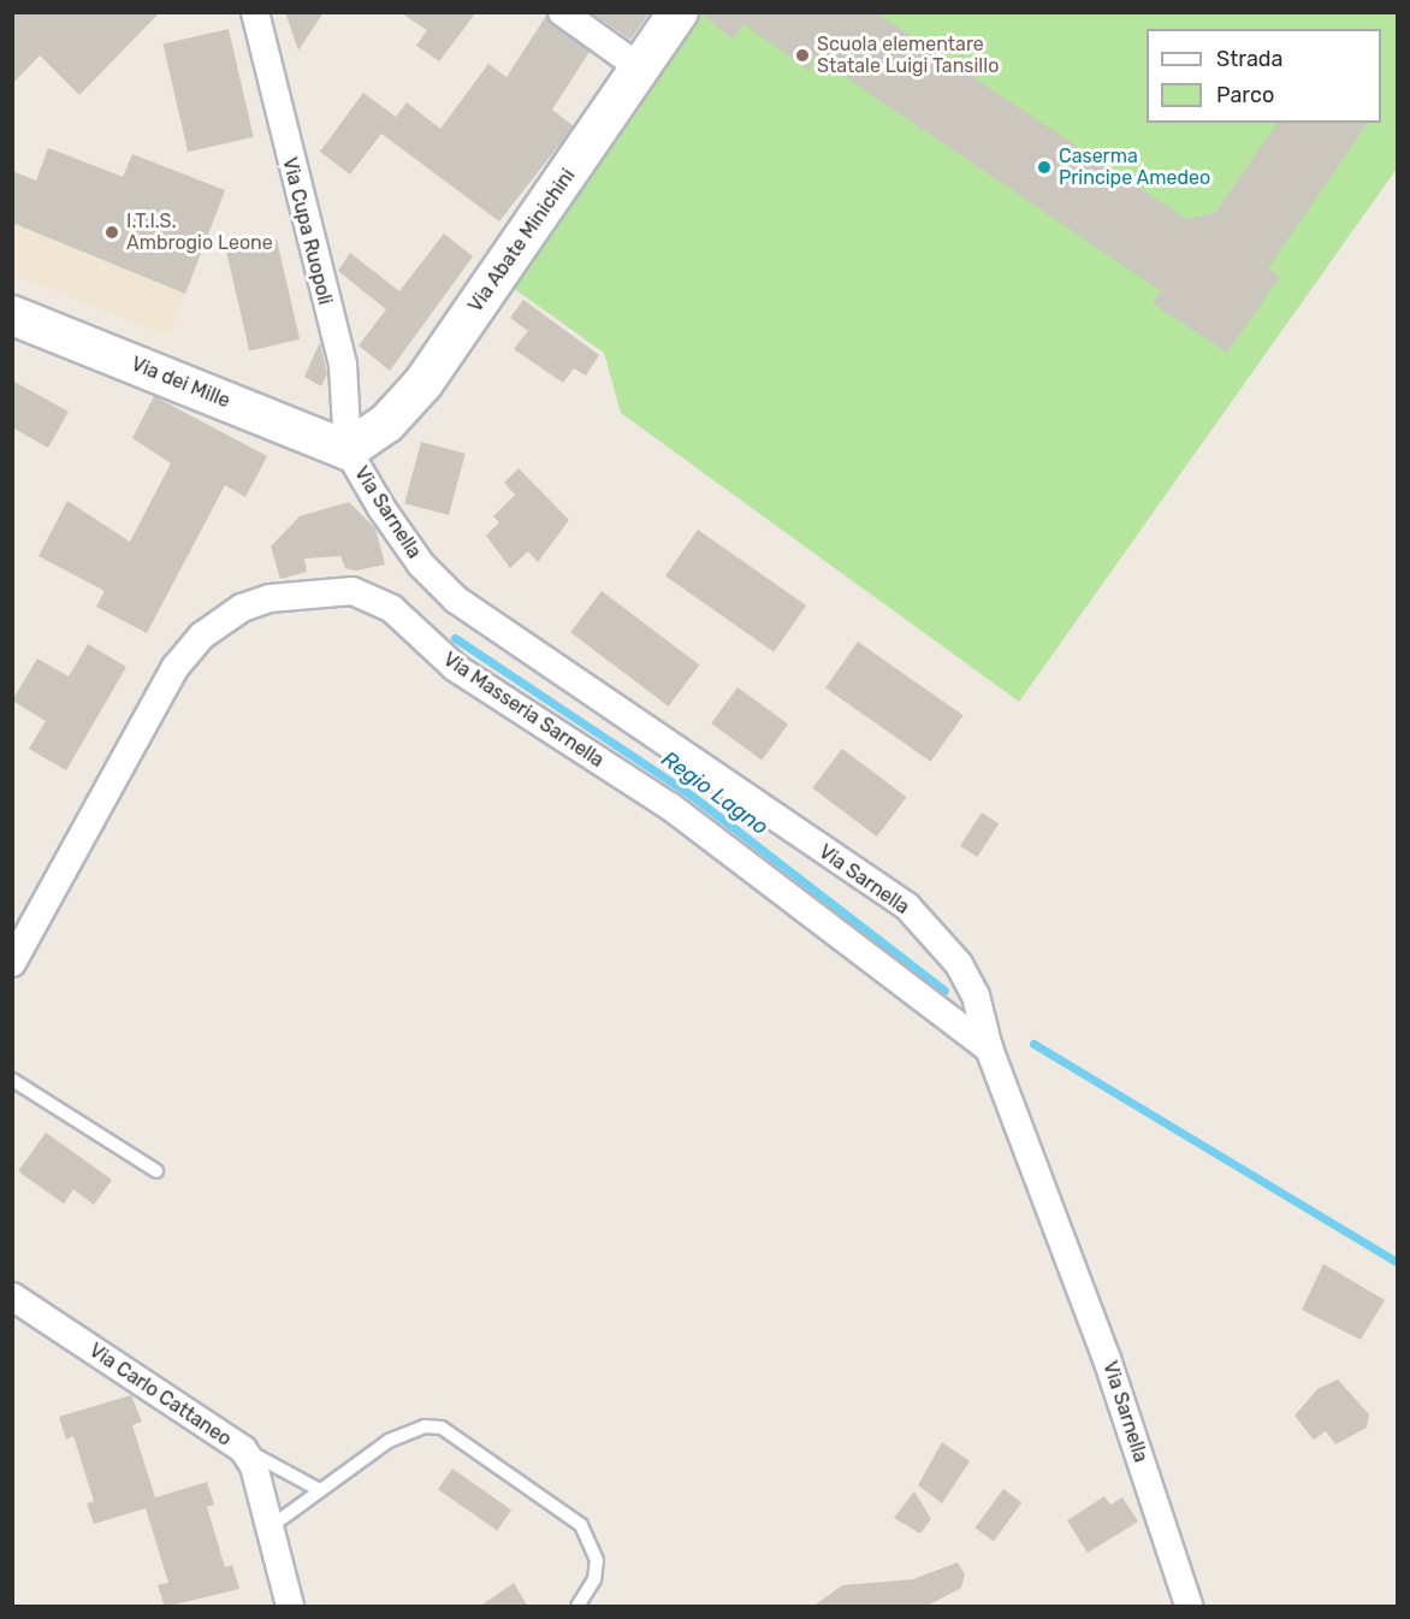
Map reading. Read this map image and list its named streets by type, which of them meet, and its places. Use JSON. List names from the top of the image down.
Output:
{
  "streets": {
    "street": [
      "Via Cupa Ruopoli",
      "Via Abate Minichini",
      "Via dei Mille",
      "Via Sarnella",
      "Via Masseria Sarnella",
      "Via Carlo Cattaneo"
    ]
  },
  "crossings": [
    ["Via Cupa Ruopoli", "Via Abate Minichini"],
    ["Via Cupa Ruopoli", "Via dei Mille"],
    ["Via Cupa Ruopoli", "Via Sarnella"],
    ["Via Abate Minichini", "Via dei Mille"],
    ["Via Abate Minichini", "Via Sarnella"],
    ["Via dei Mille", "Via Sarnella"],
    ["Via Sarnella", "Via Masseria Sarnella"]
  ],
  "water": ["Regio Lagno"],
  "places": ["Scuola elementare Statale Luigi Tansillo", "Caserma Principe Amedeo", "I.T.I.S. Ambrogio Leone"],
  "legend": ["Strada", "Parco"]
}
